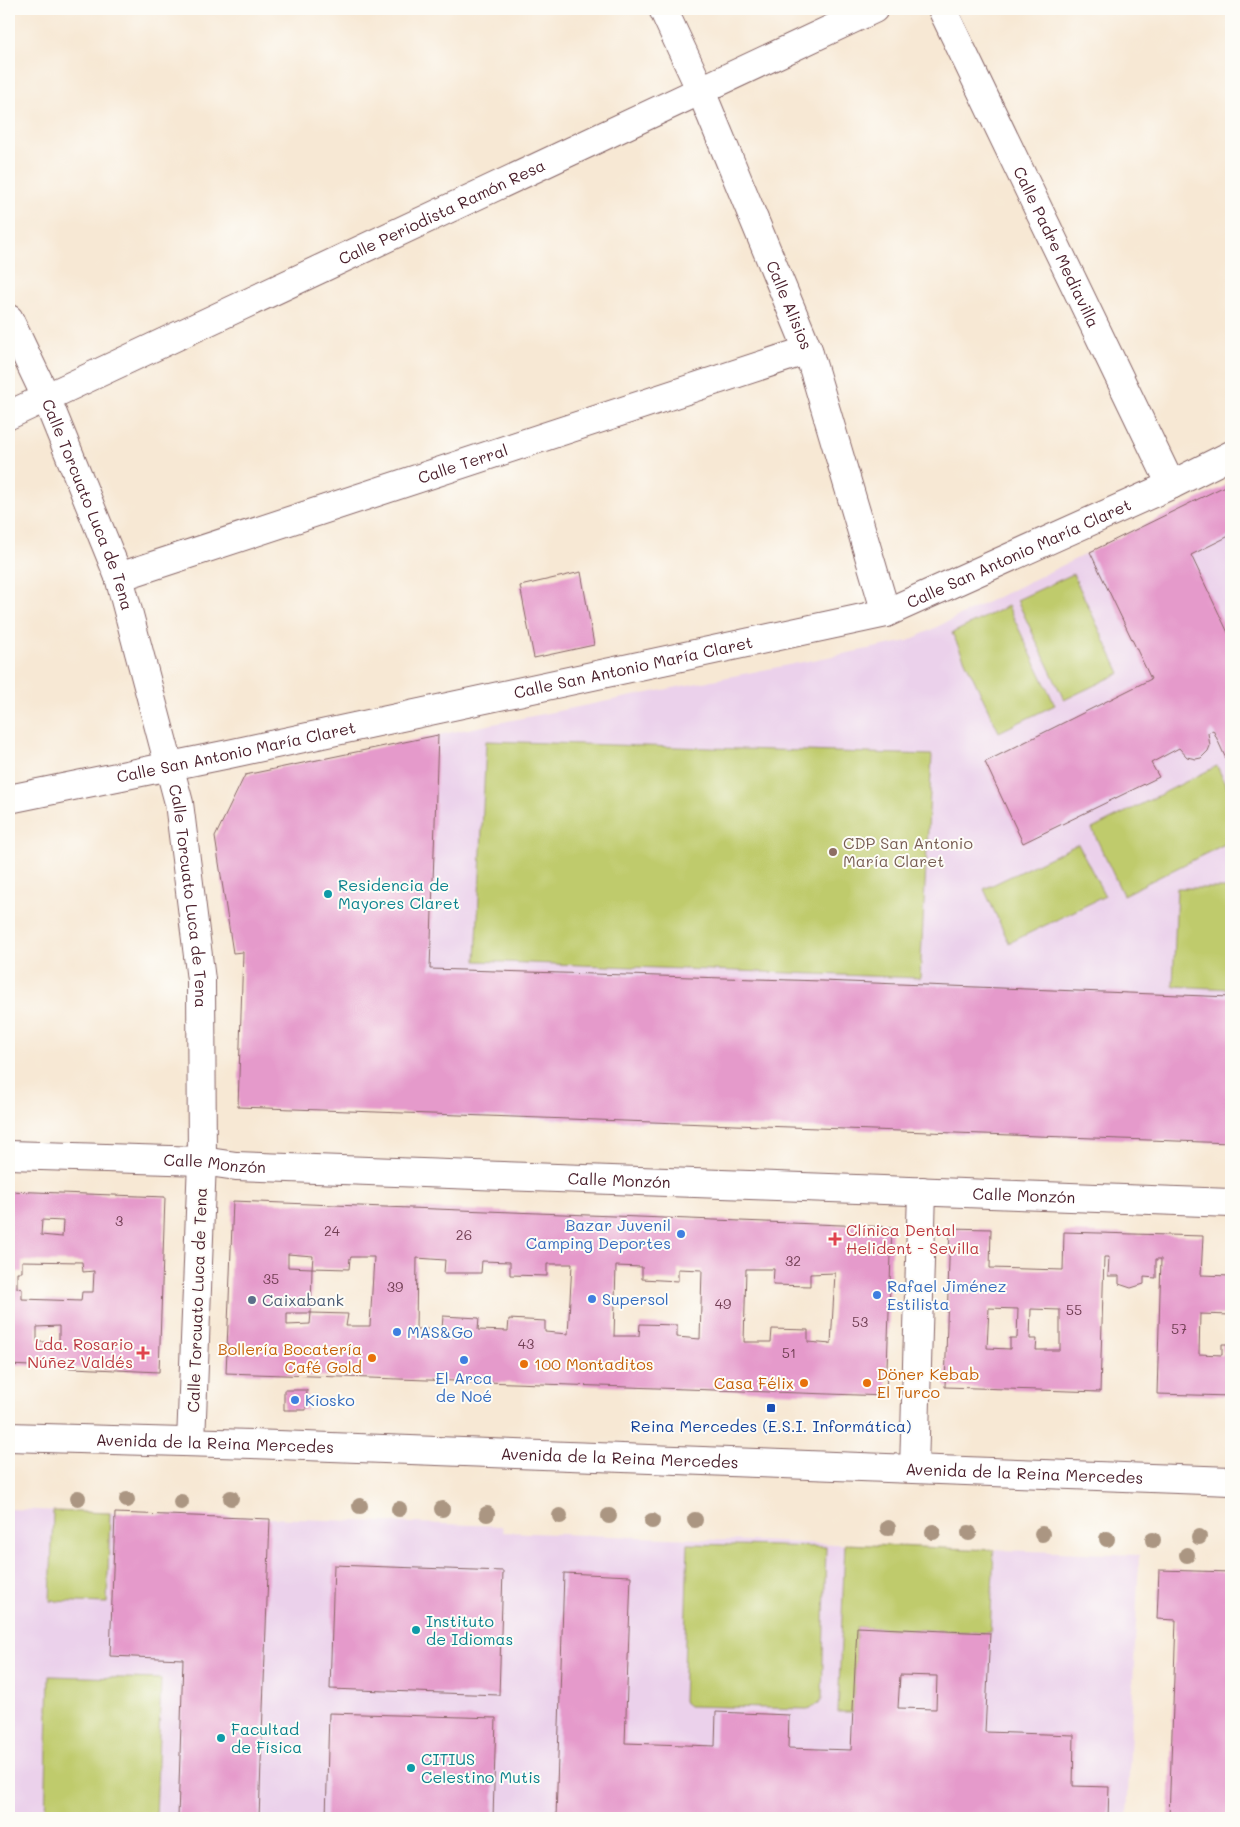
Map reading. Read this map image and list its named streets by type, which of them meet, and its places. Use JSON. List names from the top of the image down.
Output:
{
  "streets": {
    "street": [
      "Calle Periodista Ramón Resa",
      "Calle Padre Mediavilla",
      "Calle Alisios",
      "Calle Terral",
      "Calle Torcuato Luca de Tena",
      "Calle San Antonio María Claret",
      "Calle Monzón",
      "Avenida de la Reina Mercedes"
    ]
  },
  "crossings": [
    ["Calle Periodista Ramón Resa", "Calle Alisios"],
    ["Calle Periodista Ramón Resa", "Calle Torcuato Luca de Tena"],
    ["Calle Padre Mediavilla", "Calle San Antonio María Claret"],
    ["Calle Alisios", "Calle Terral"],
    ["Calle Alisios", "Calle San Antonio María Claret"],
    ["Calle Terral", "Calle Torcuato Luca de Tena"],
    ["Calle Torcuato Luca de Tena", "Calle San Antonio María Claret"],
    ["Calle Torcuato Luca de Tena", "Calle Monzón"],
    ["Calle Torcuato Luca de Tena", "Avenida de la Reina Mercedes"]
  ],
  "places": {
    "other": [
      "CDP San Antonio María Claret",
      "Residencia de Mayores Claret",
      "Bazar Juvenil Camping Deportes",
      "Rafael Jiménez Estilista",
      "Supersol",
      "Caixabank",
      "MAS&Go",
      "Bollería Bocatería Café Gold",
      "El Arca de Noé",
      "100 Montaditos",
      "Casa Félix",
      "Döner Kebab El Turco",
      "Kiosko",
      "Instituto de Idiomas",
      "Facultad de Física",
      "CITIUS Celestino Mutis"
    ],
    "health": ["Clínica Dental Helident - Sevilla", "Lda. Rosario Núñez Valdés"],
    "transit": ["Reina Mercedes (E.S.I. Informática)"]
  },
  "house_numbers": [
    "3",
    "24",
    "26",
    "32",
    "35",
    "39",
    "49",
    "55",
    "53",
    "57",
    "43",
    "51"
  ]
}
